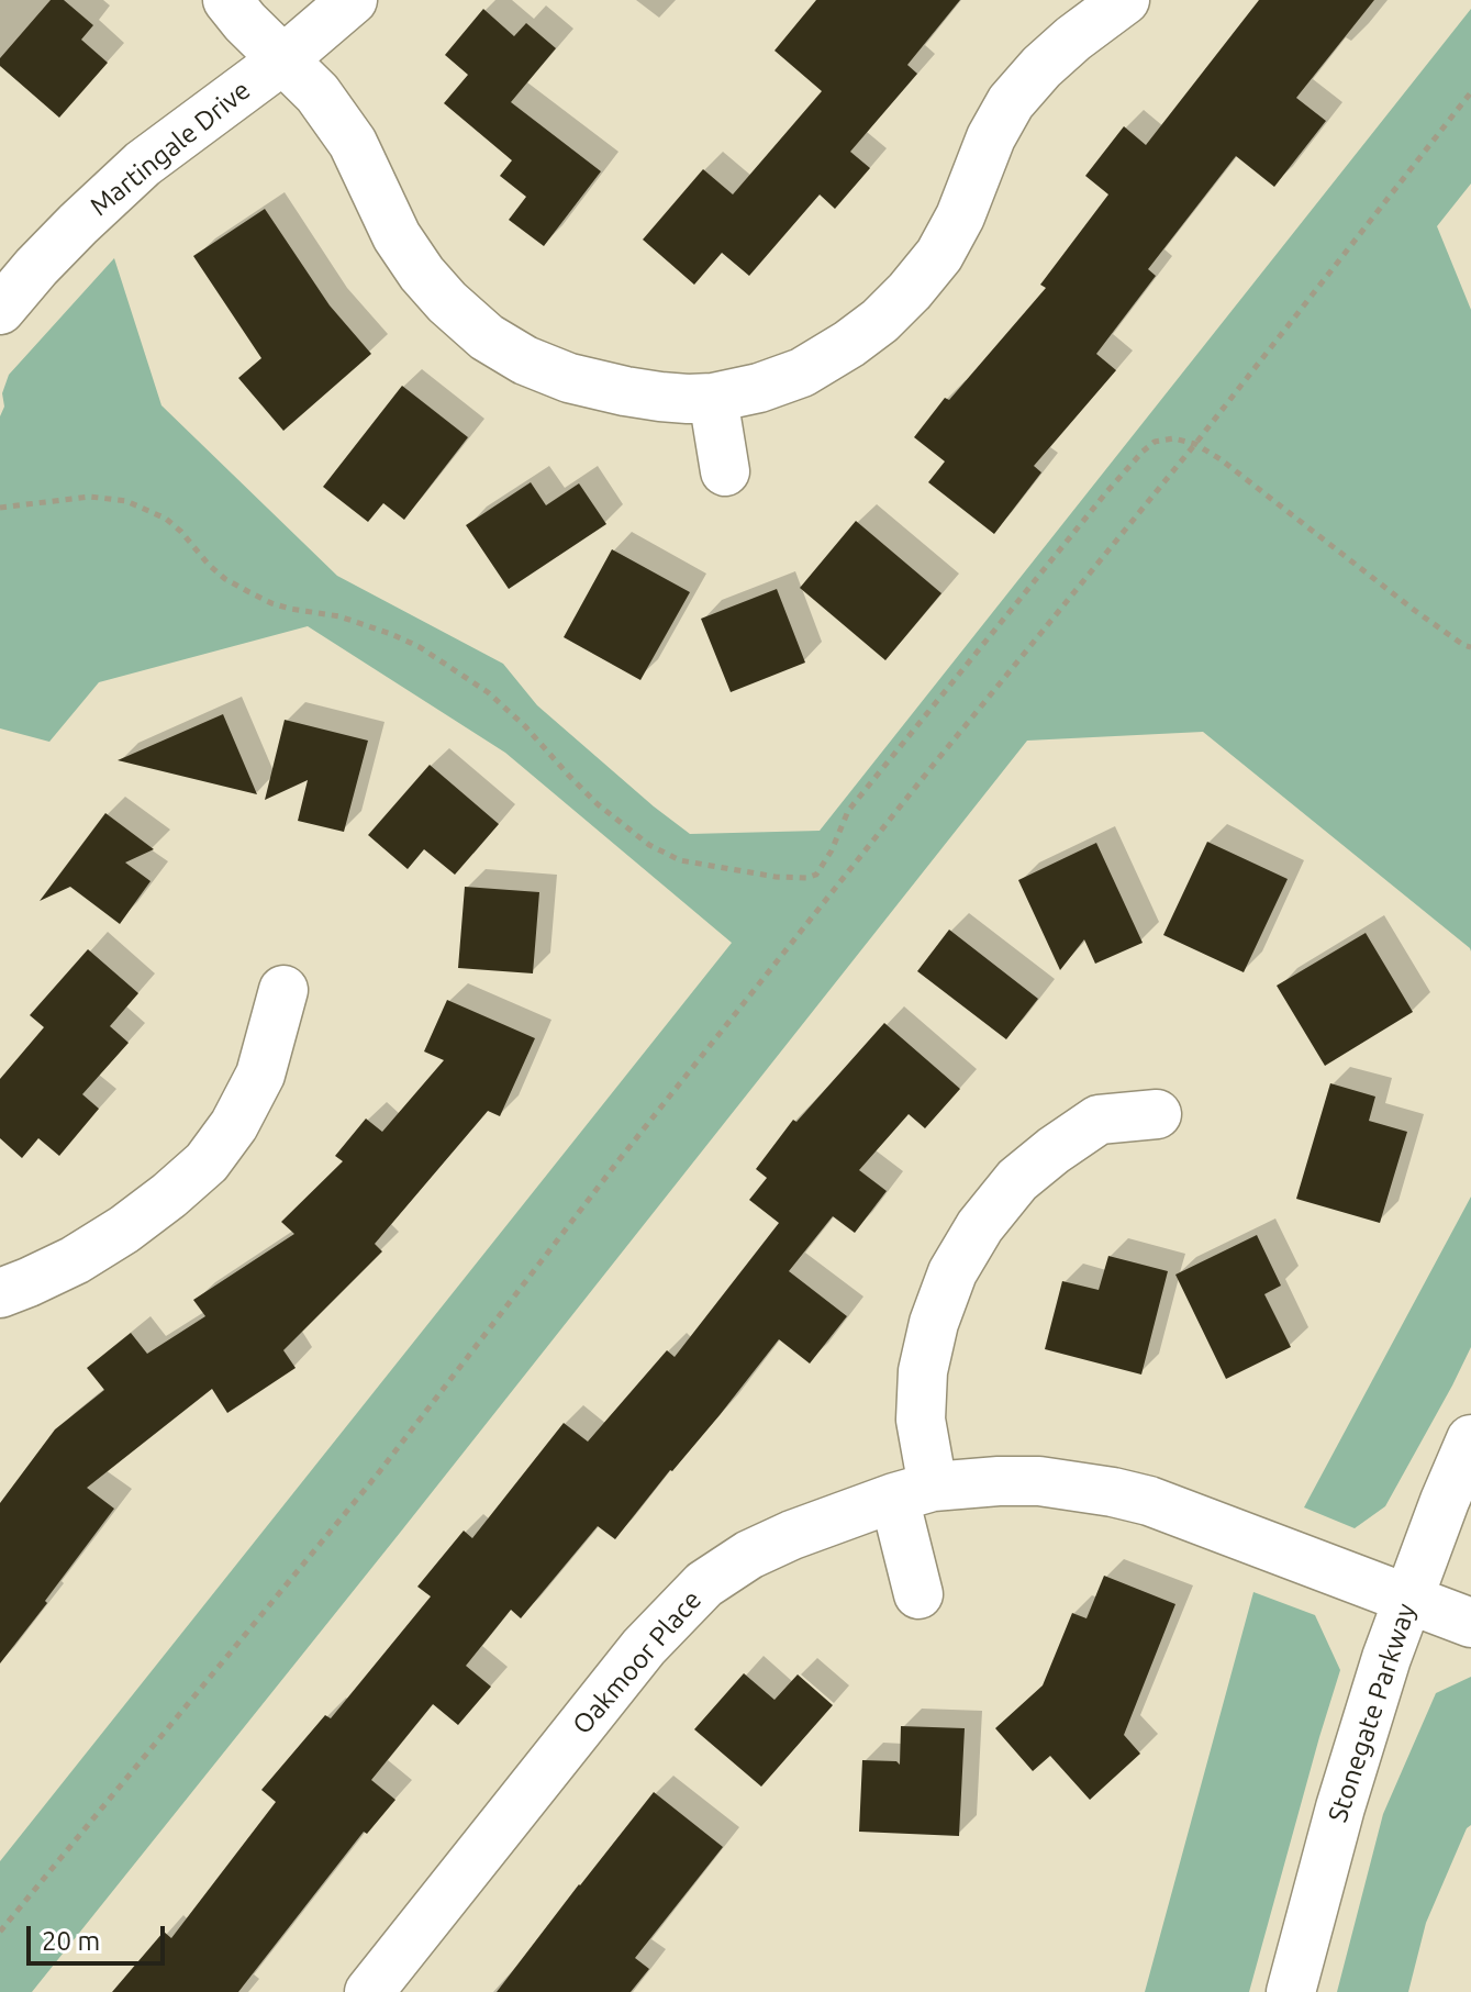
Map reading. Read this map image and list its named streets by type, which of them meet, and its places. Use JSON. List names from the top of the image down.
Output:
{
  "streets": {
    "street": ["Martingale Drive", "Oakmoor Place", "Stonegate Parkway"]
  },
  "crossings": [
    ["Oakmoor Place", "Stonegate Parkway"]
  ],
  "scale_bar": "20 m"
}
